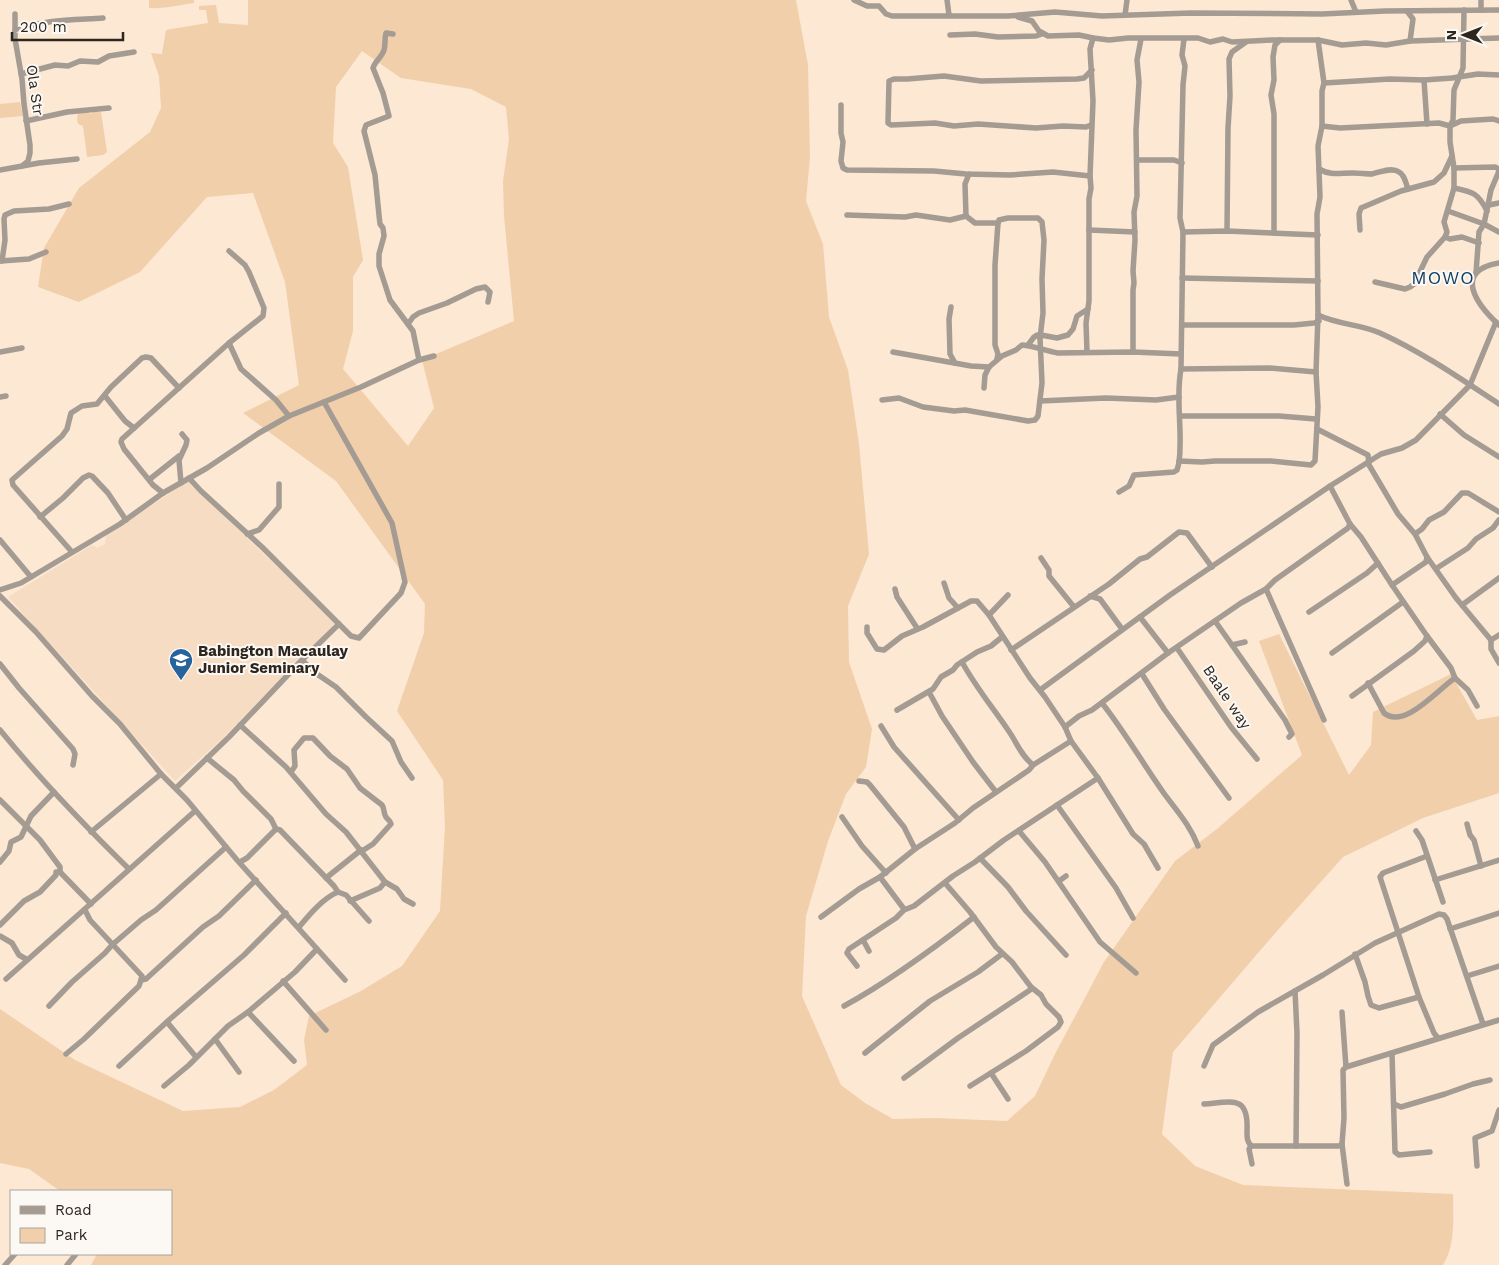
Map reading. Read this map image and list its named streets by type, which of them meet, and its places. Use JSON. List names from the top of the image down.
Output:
{
  "streets": {
    "street": ["Ola Str", "Baale way"]
  },
  "districts": ["MOWO"],
  "places": {
    "school or university": ["Babington Macaulay Junior Seminary"]
  },
  "legend": ["Road", "Park"],
  "scale_bar": "200 m",
  "north": "left"
}
